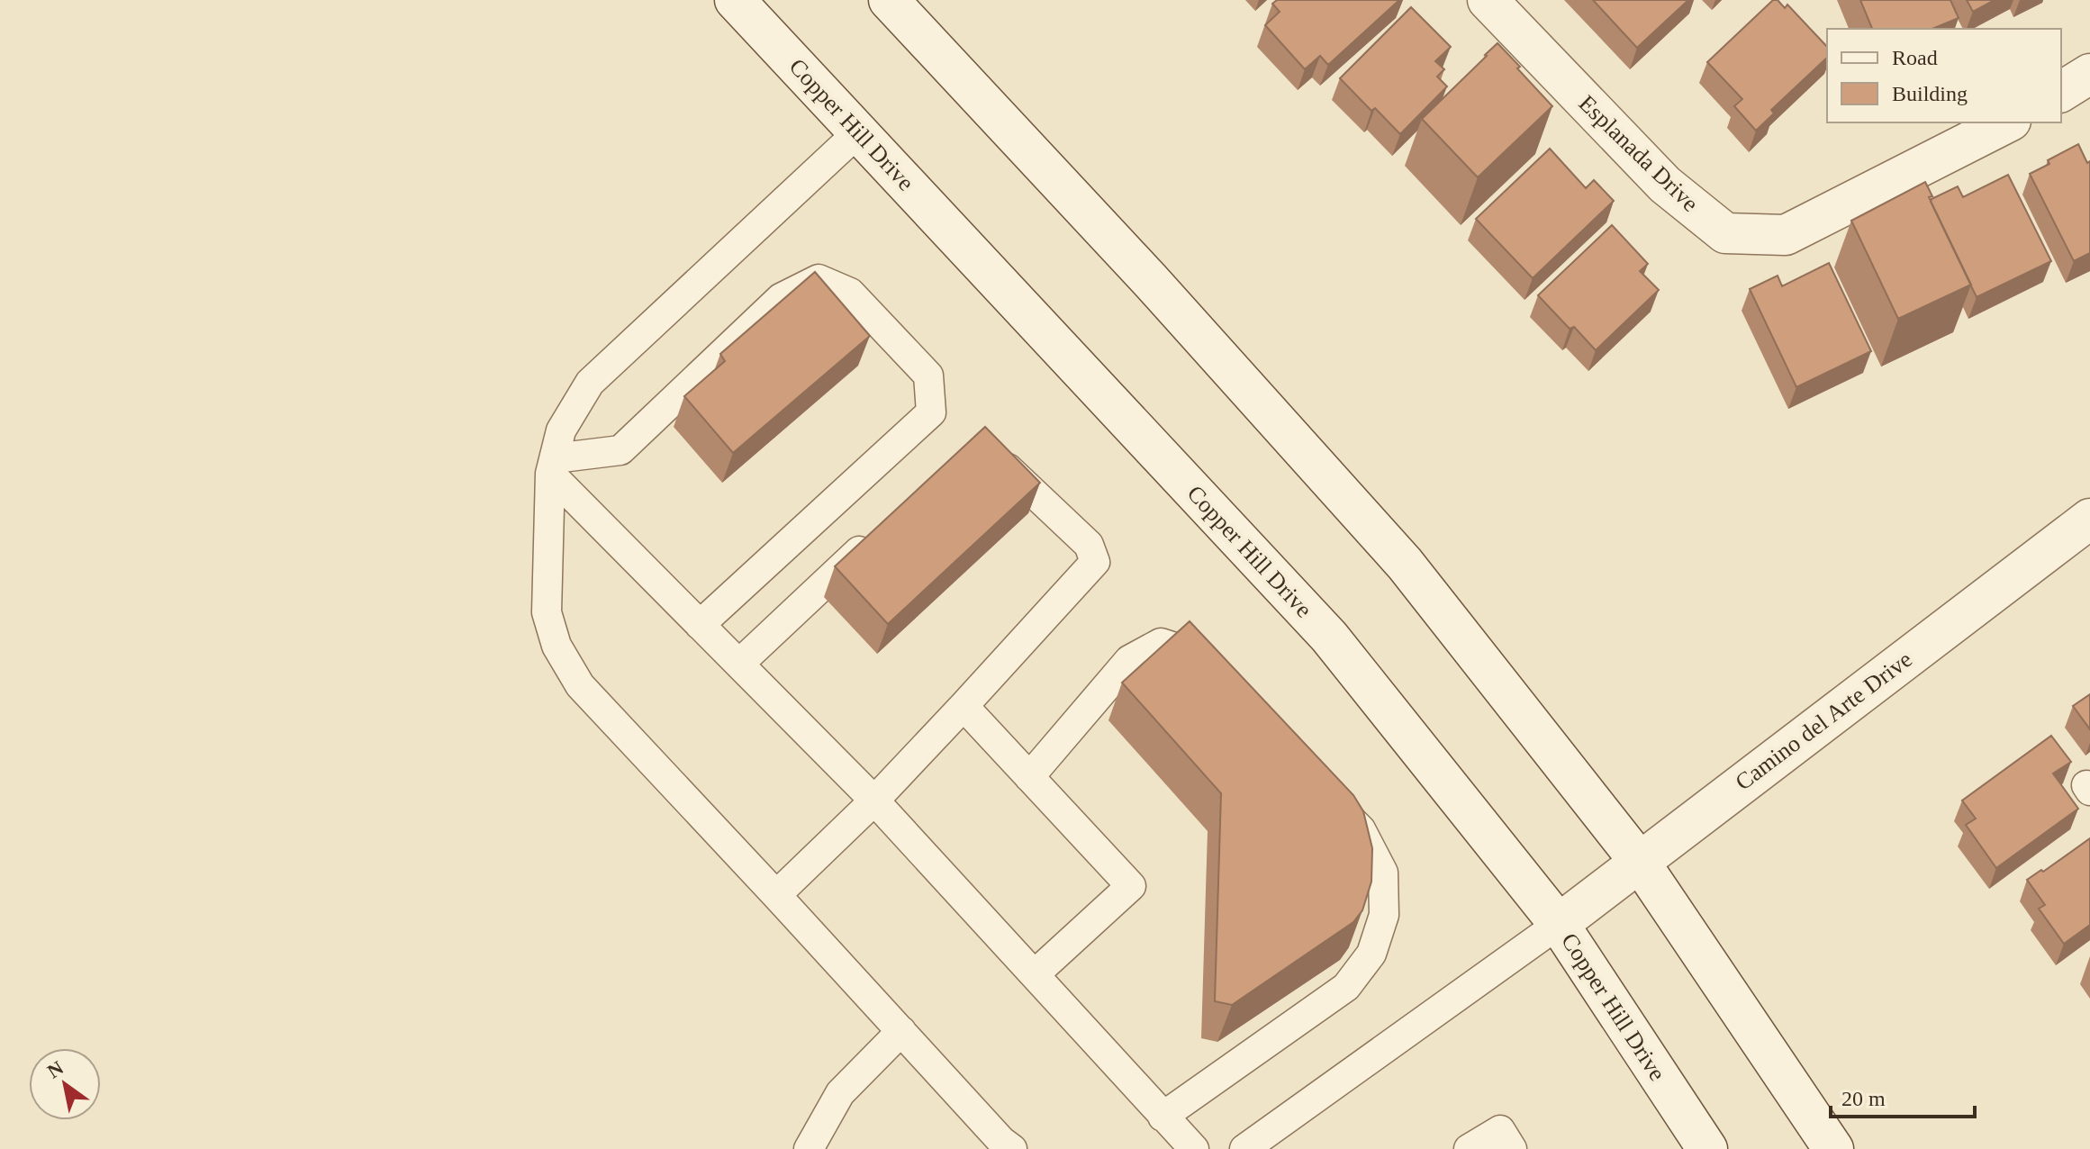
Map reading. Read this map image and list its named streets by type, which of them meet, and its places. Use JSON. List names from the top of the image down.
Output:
{
  "streets": {
    "main road": ["Copper Hill Drive", "Esplanada Drive", "Camino del Arte Drive"]
  },
  "crossings": [
    ["Copper Hill Drive", "Camino del Arte Drive"]
  ],
  "legend": ["Road", "Building"],
  "scale_bar": "20 m",
  "north": "top left"
}
